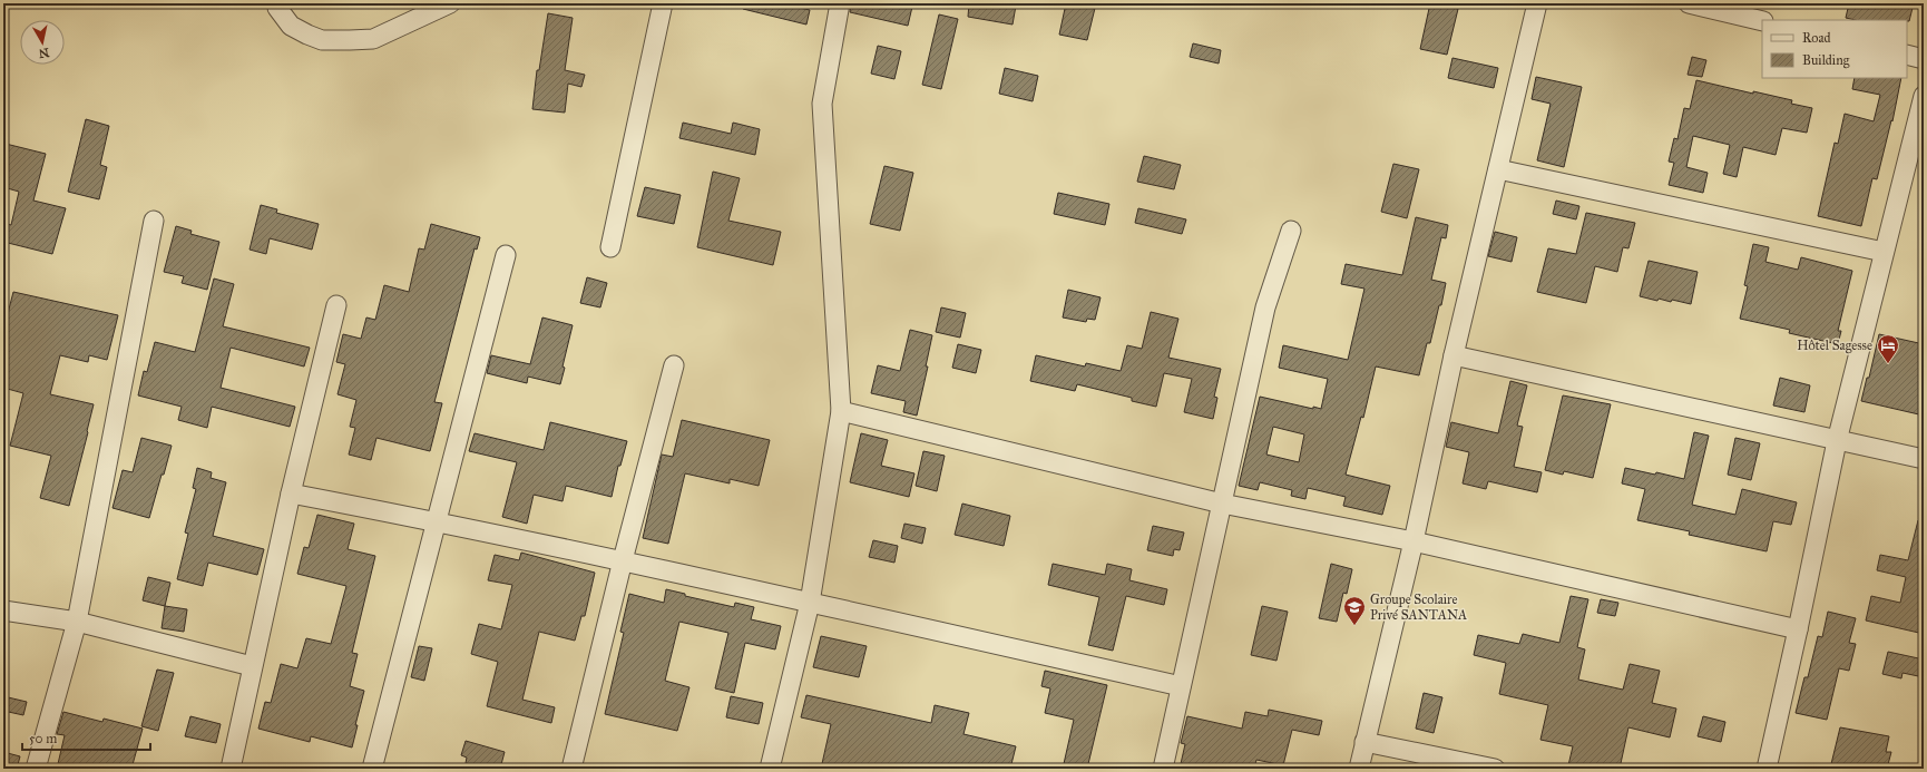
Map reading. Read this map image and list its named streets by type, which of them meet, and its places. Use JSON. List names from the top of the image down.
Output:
{
  "places": {
    "hotel": ["Hôtel Sagesse"],
    "school or university": ["Groupe Scolaire Privé SANTANA"]
  },
  "legend": ["Road", "Building"],
  "scale_bar": "50 m",
  "north": "bottom"
}
